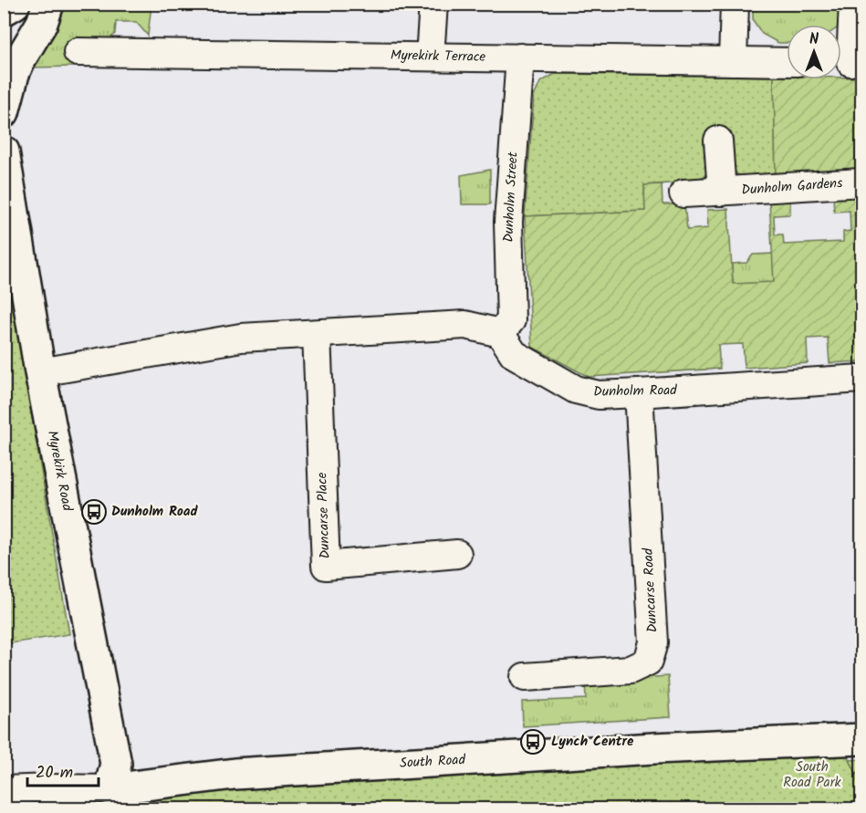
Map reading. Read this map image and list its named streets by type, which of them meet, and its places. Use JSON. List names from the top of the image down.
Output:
{
  "streets": {
    "main road": ["Myrekirk Road", "South Road"],
    "street": [
      "Myrekirk Terrace",
      "Dunholm Gardens",
      "Dunholm Street",
      "Dunholm Road",
      "Duncarse Place",
      "Duncarse Road"
    ]
  },
  "crossings": [
    ["Myrekirk Terrace", "Dunholm Street"],
    ["Dunholm Street", "Dunholm Road"],
    ["Dunholm Road", "Duncarse Road"],
    ["Myrekirk Road", "South Road"]
  ],
  "parks": ["South Road Park"],
  "places": {
    "bus stop": ["Dunholm Road", "Lynch Centre"]
  },
  "scale_bar": "20 m",
  "north": "top"
}
